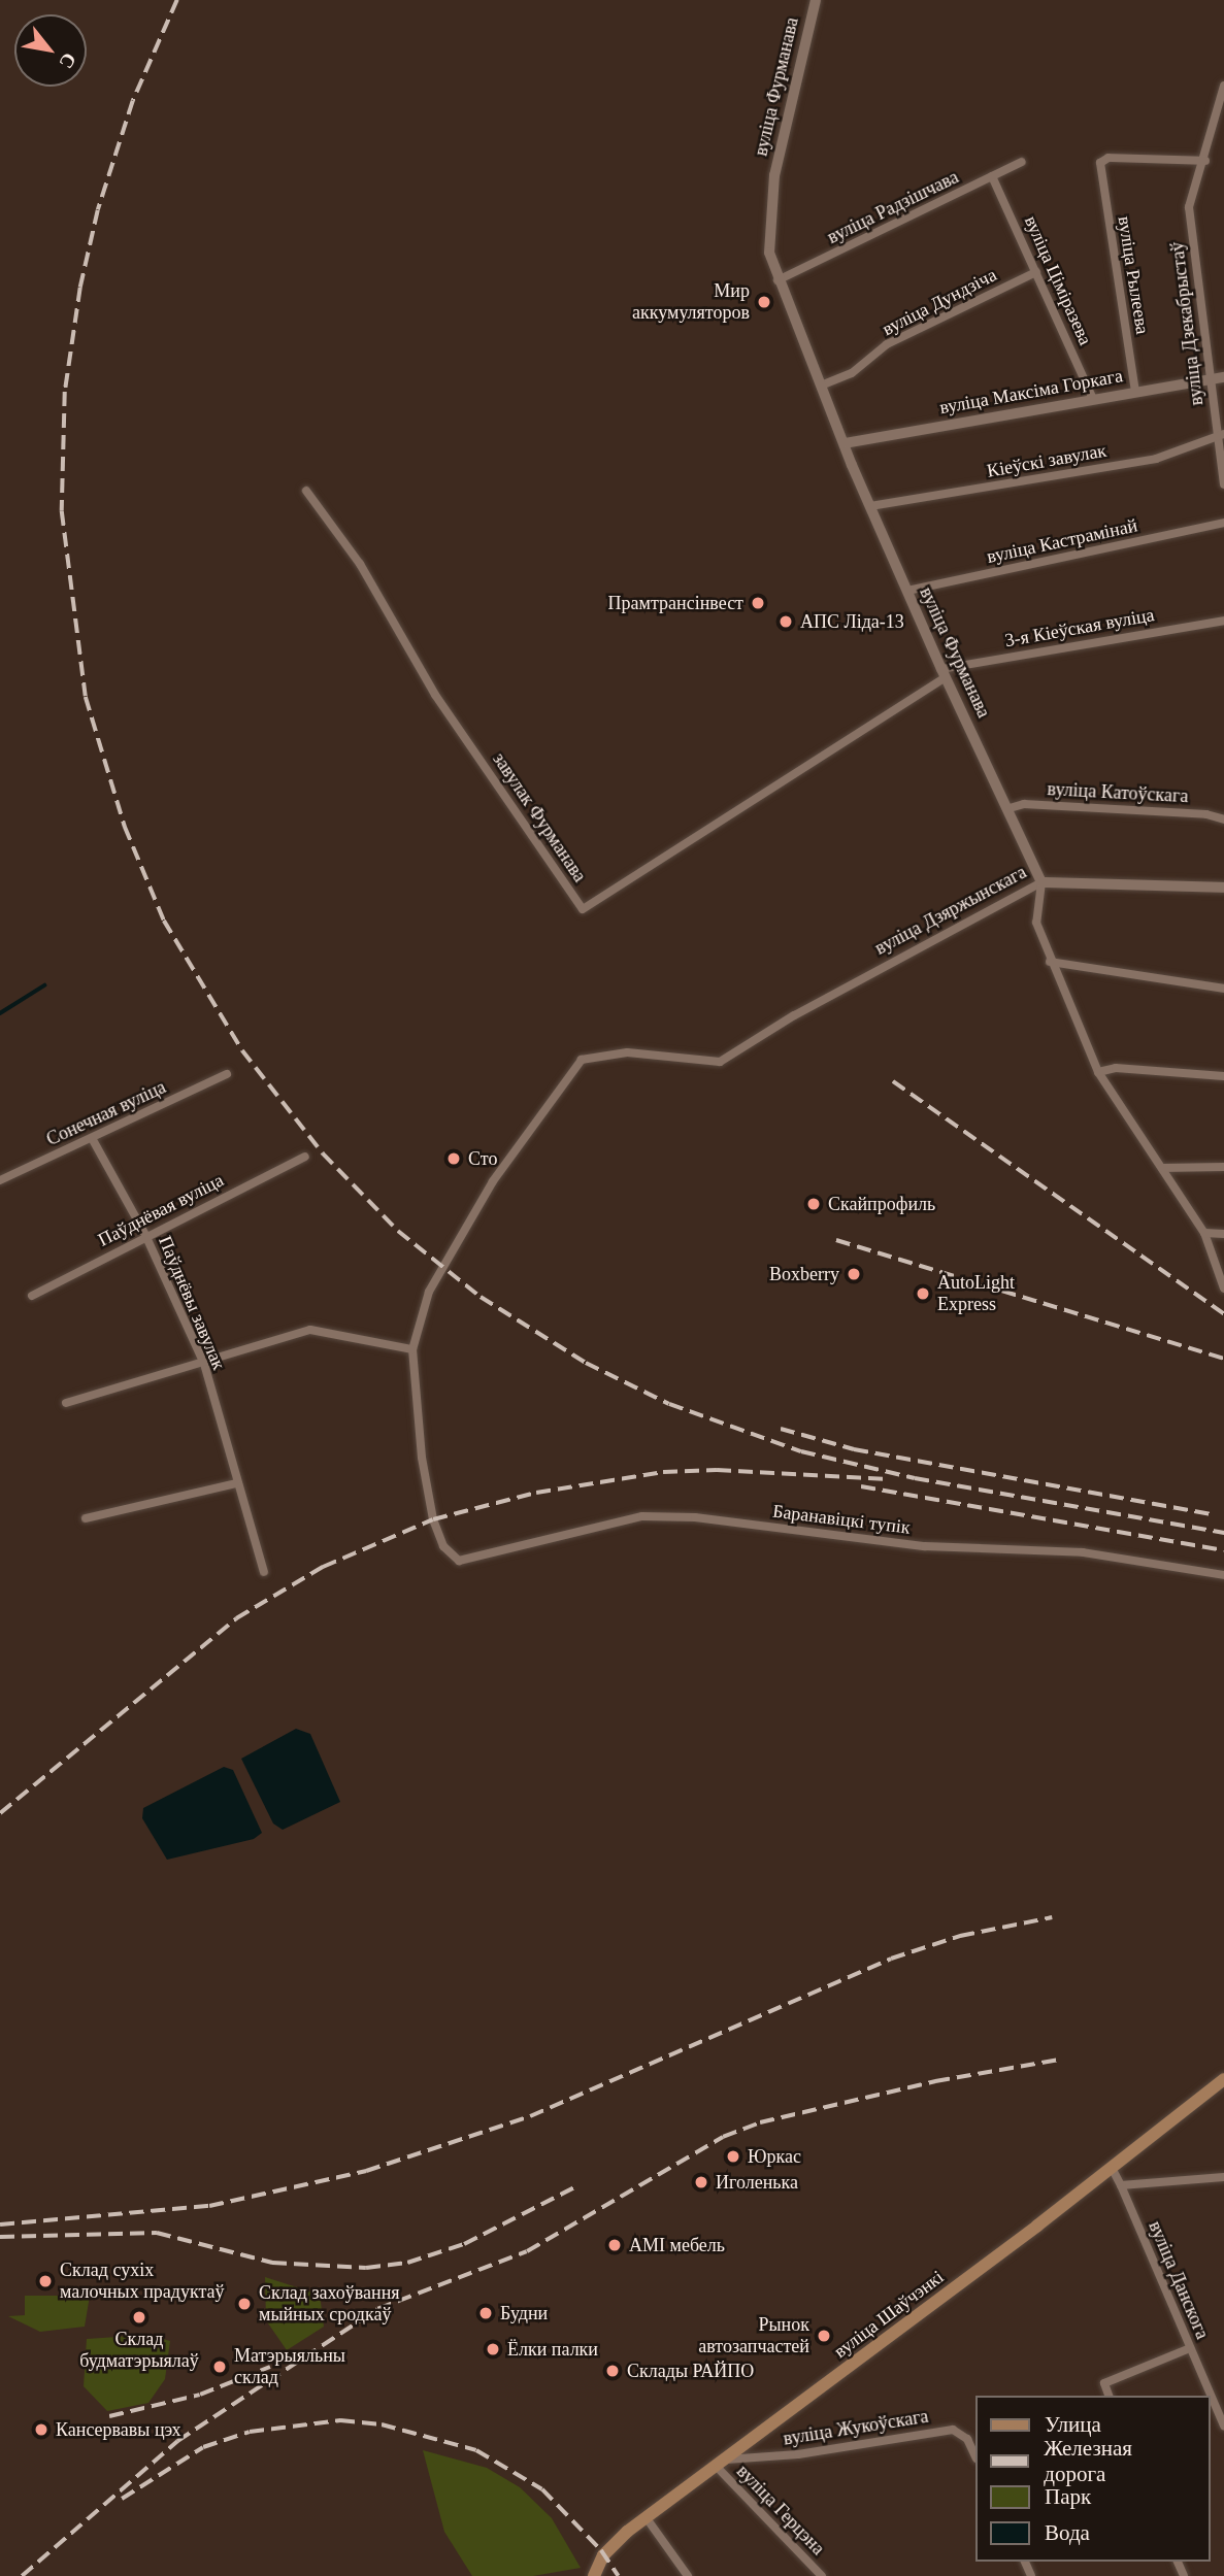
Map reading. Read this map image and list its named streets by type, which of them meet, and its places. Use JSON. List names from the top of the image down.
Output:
{
  "streets": {
    "main road": ["вуліца Шаўчэнкі"],
    "street": [
      "вуліца Фурманава",
      "вуліца Радзішчава",
      "вуліца Рылеева",
      "вуліца Ціміразева",
      "вуліца Дундзіча",
      "вуліца Дзекабрыстаў",
      "вуліца Максіма Горкага",
      "Кіеўскі завулак",
      "вуліца Кастрамінай",
      "3-я Кіеўская вуліца",
      "вуліца Катоўскага",
      "завулак Фурманава",
      "вуліца Дзяржынскага",
      "Сонечная вуліца",
      "Паўднёвая вуліца",
      "Паўднёвы завулак",
      "Баранавіцкі тупік",
      "вуліца Данскога",
      "вуліца Жукоўскага",
      "вуліца Герцэна"
    ]
  },
  "crossings": [
    ["вуліца Фурманава", "вуліца Радзішчава"],
    ["вуліца Фурманава", "вуліца Дундзіча"],
    ["вуліца Фурманава", "вуліца Максіма Горкага"],
    ["вуліца Фурманава", "Кіеўскі завулак"],
    ["вуліца Фурманава", "вуліца Кастрамінай"],
    ["вуліца Фурманава", "3-я Кіеўская вуліца"],
    ["вуліца Фурманава", "вуліца Катоўскага"],
    ["вуліца Фурманава", "завулак Фурманава"],
    ["вуліца Фурманава", "вуліца Дзяржынскага"],
    ["вуліца Радзішчава", "вуліца Ціміразева"],
    ["вуліца Рылеева", "вуліца Дзекабрыстаў"],
    ["вуліца Рылеева", "вуліца Максіма Горкага"],
    ["вуліца Ціміразева", "вуліца Дундзіча"],
    ["вуліца Ціміразева", "вуліца Максіма Горкага"],
    ["вуліца Дзекабрыстаў", "вуліца Максіма Горкага"],
    ["вуліца Дзекабрыстаў", "Кіеўскі завулак"],
    ["3-я Кіеўская вуліца", "завулак Фурманава"],
    ["вуліца Дзяржынскага", "Баранавіцкі тупік"],
    ["Сонечная вуліца", "Паўднёвы завулак"],
    ["Паўднёвая вуліца", "Паўднёвы завулак"],
    ["вуліца Шаўчэнкі", "вуліца Жукоўскага"],
    ["вуліца Шаўчэнкі", "вуліца Герцэна"],
    ["вуліца Жукоўскага", "вуліца Герцэна"]
  ],
  "places": [
    "Мир аккумуляторов",
    "Прамтрансінвест",
    "АПС Ліда-13",
    "Сто",
    "Скайпрофиль",
    "Boxberry",
    "AutoLight Express",
    "Юркас",
    "Иголенька",
    "AMI мебель",
    "Склад сухіх малочных прадуктаў",
    "Склад захоўвання мыйных сродкаў",
    "Будни",
    "Склад будматэрыялаў",
    "Рынок автозапчастей",
    "Ёлки палки",
    "Матэрыяльны склад",
    "Склады РАЙПО",
    "Кансервавы цэх"
  ],
  "legend": [
    "Улица",
    "Железная дорога",
    "Парк",
    "Вода"
  ],
  "north": "bottom right"
}
